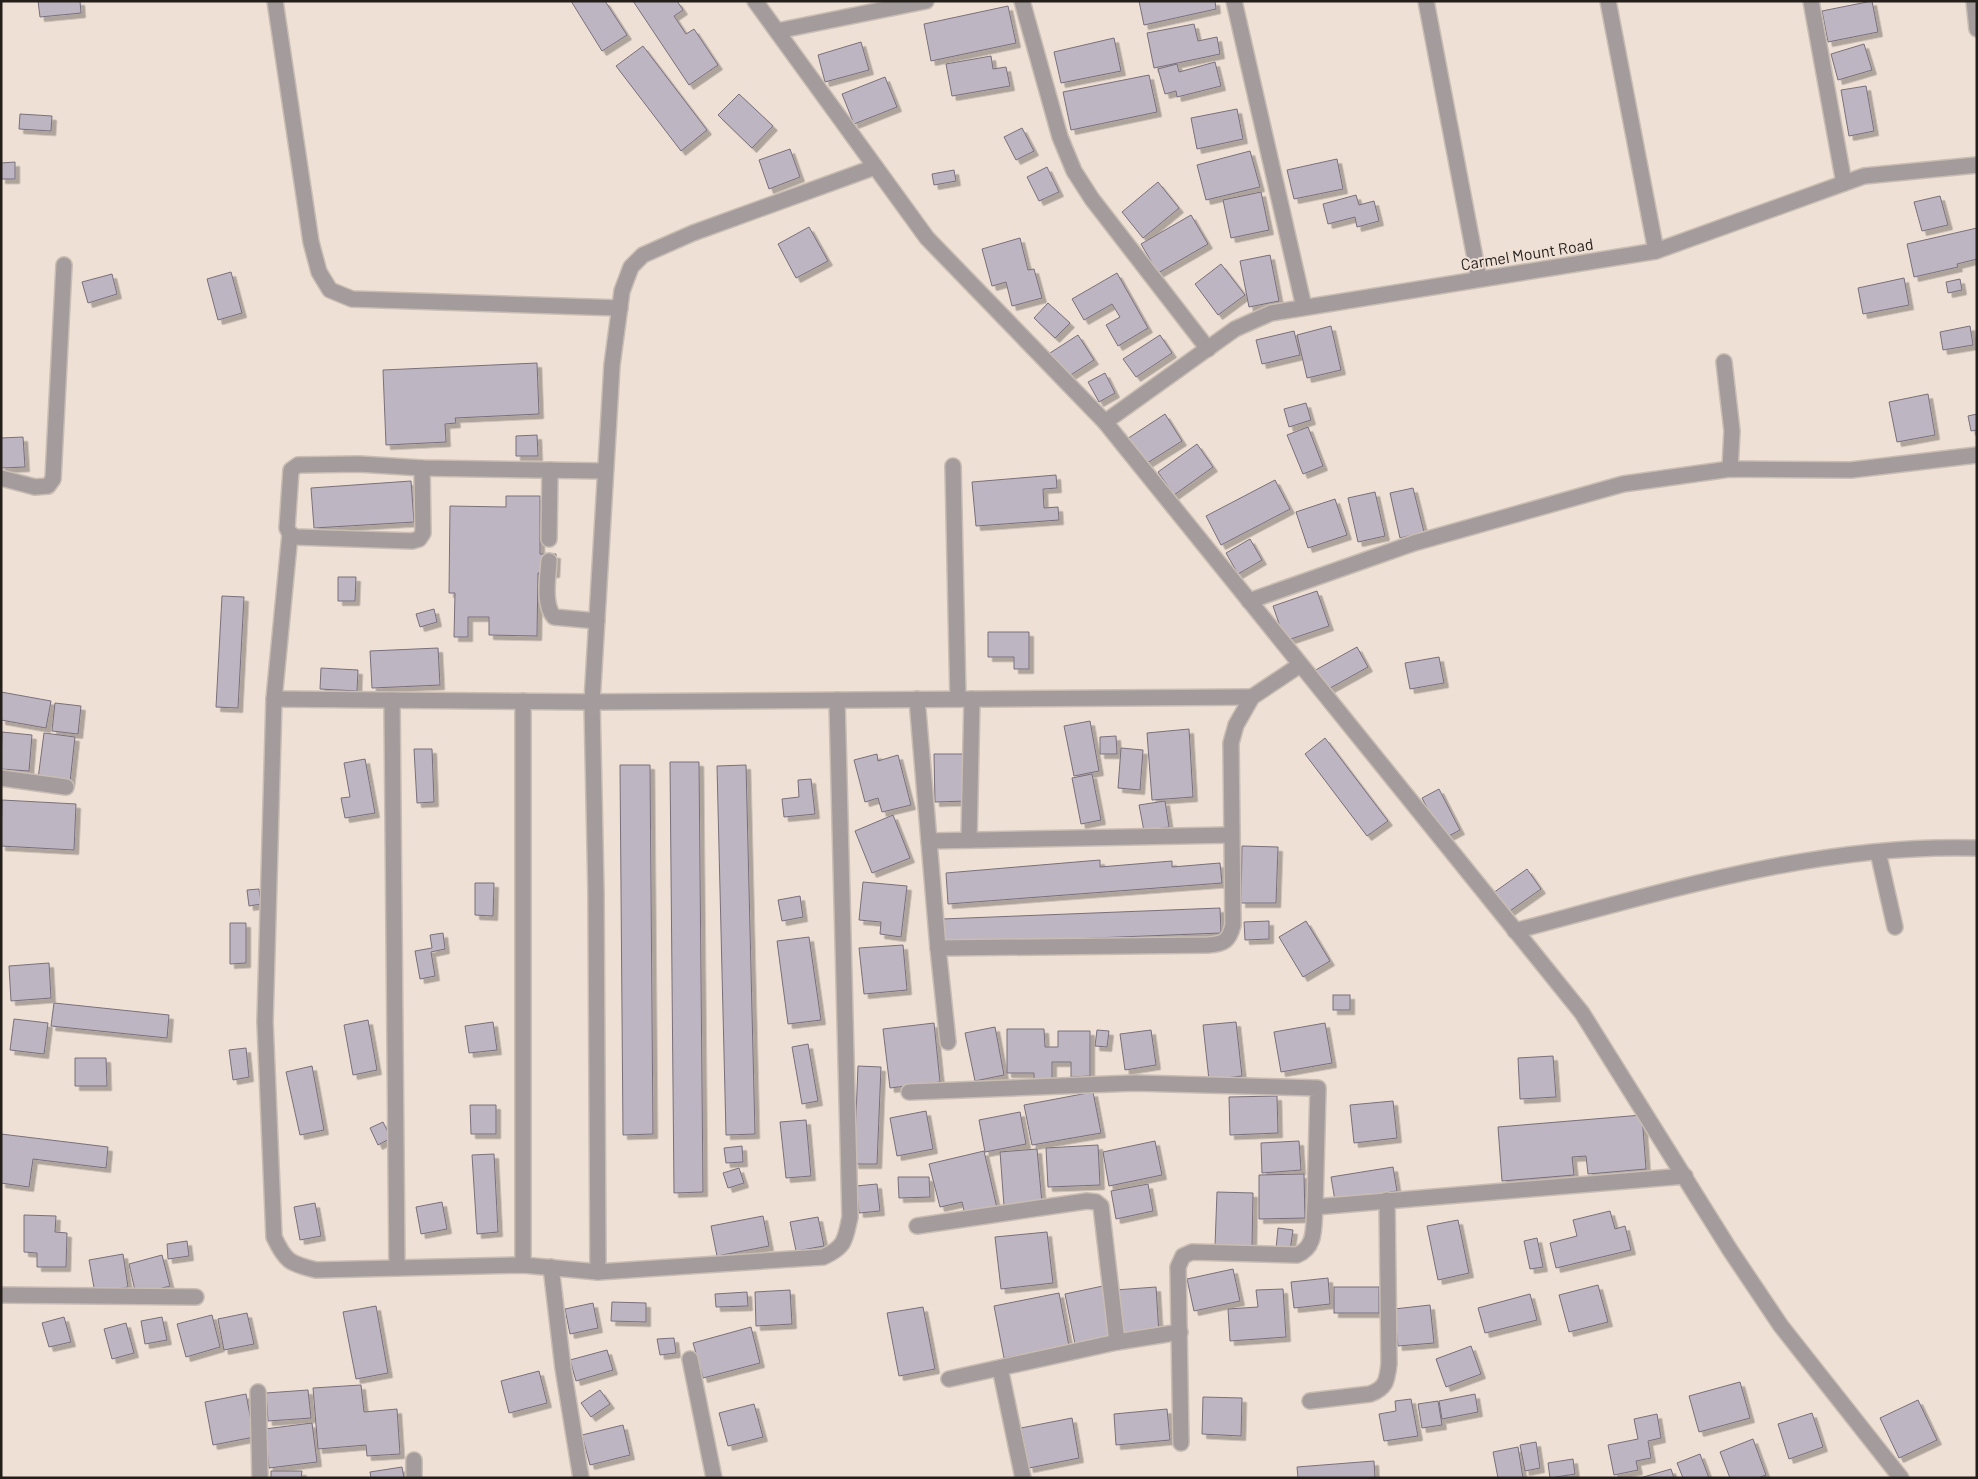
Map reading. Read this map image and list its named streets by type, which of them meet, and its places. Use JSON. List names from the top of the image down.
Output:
{
  "streets": {
    "street": ["Carmel Mount Road"]
  }
}
